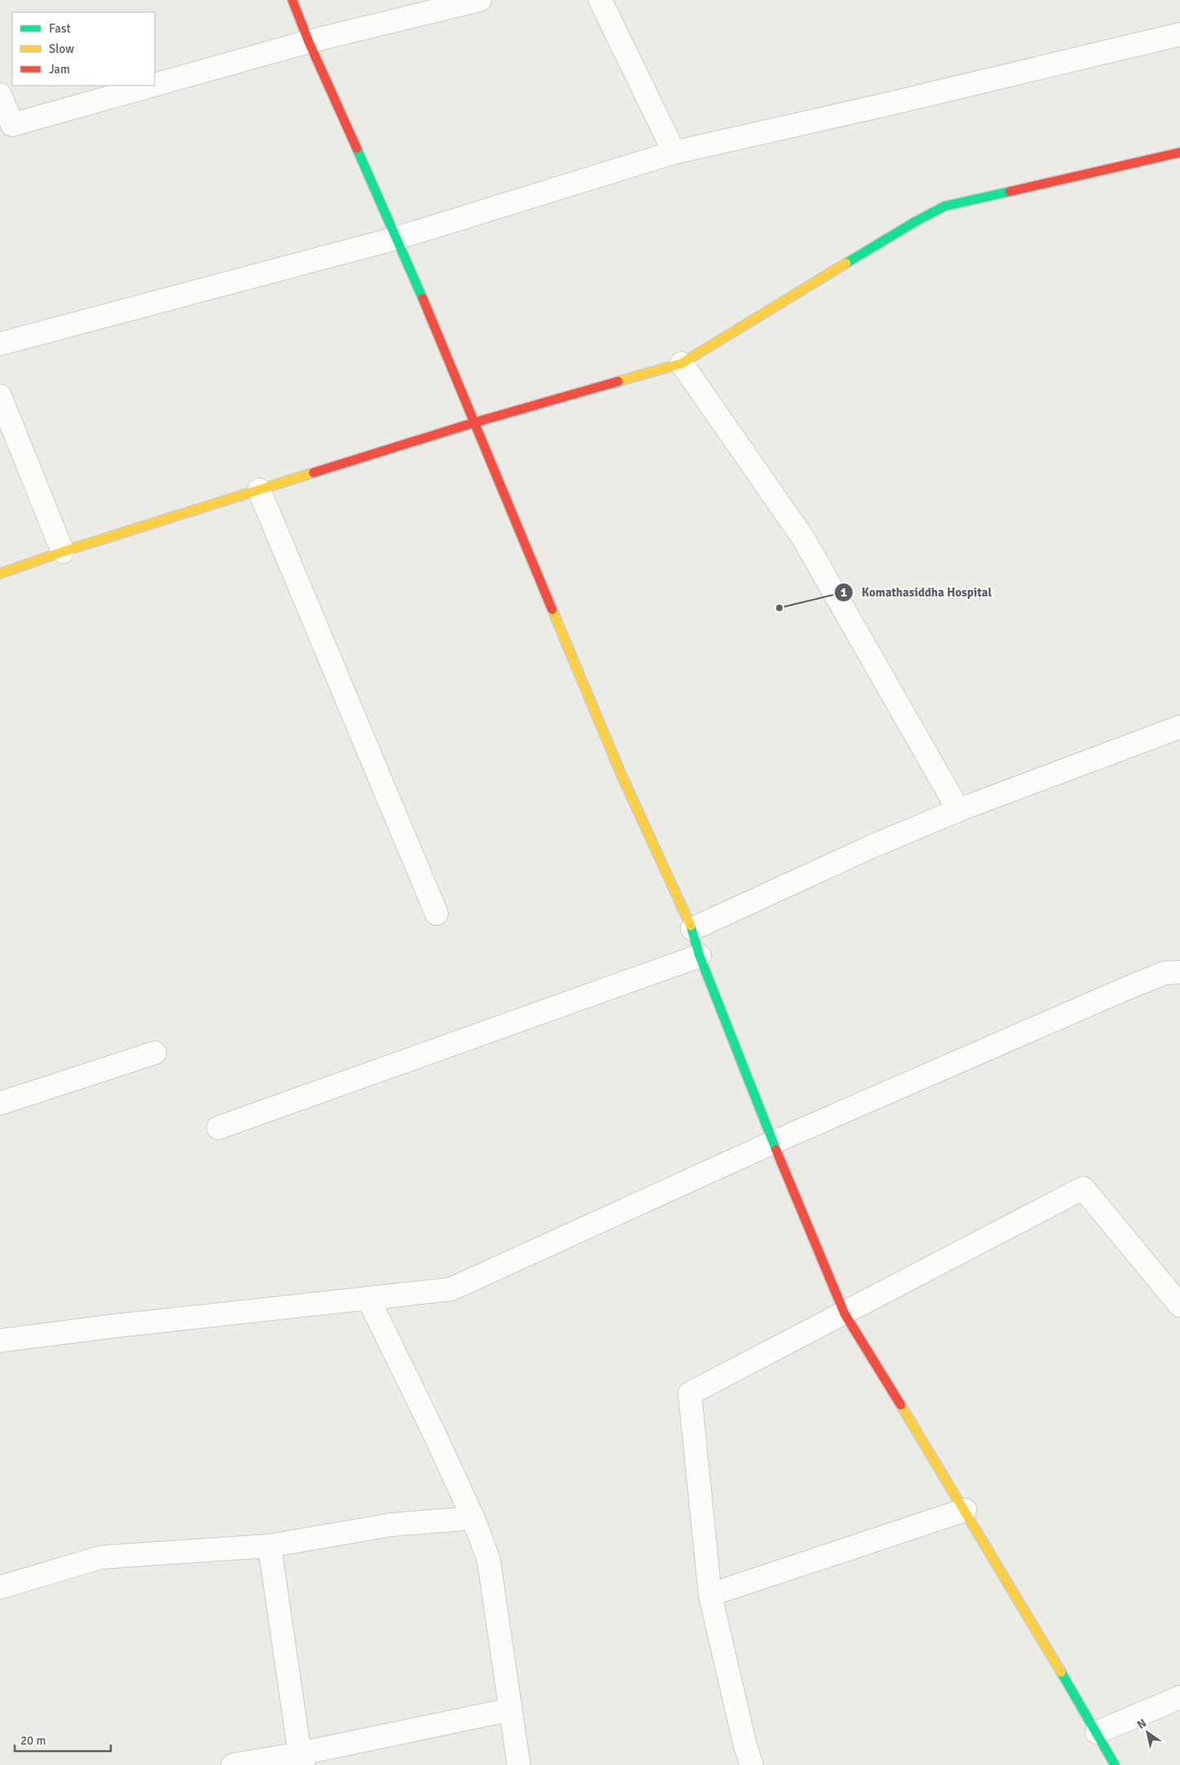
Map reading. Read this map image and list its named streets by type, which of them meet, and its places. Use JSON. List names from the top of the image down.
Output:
{
  "places": ["Komathasiddha Hospital"],
  "legend": ["Fast", "Slow", "Jam"],
  "scale_bar": "20 m",
  "north": "top left"
}
